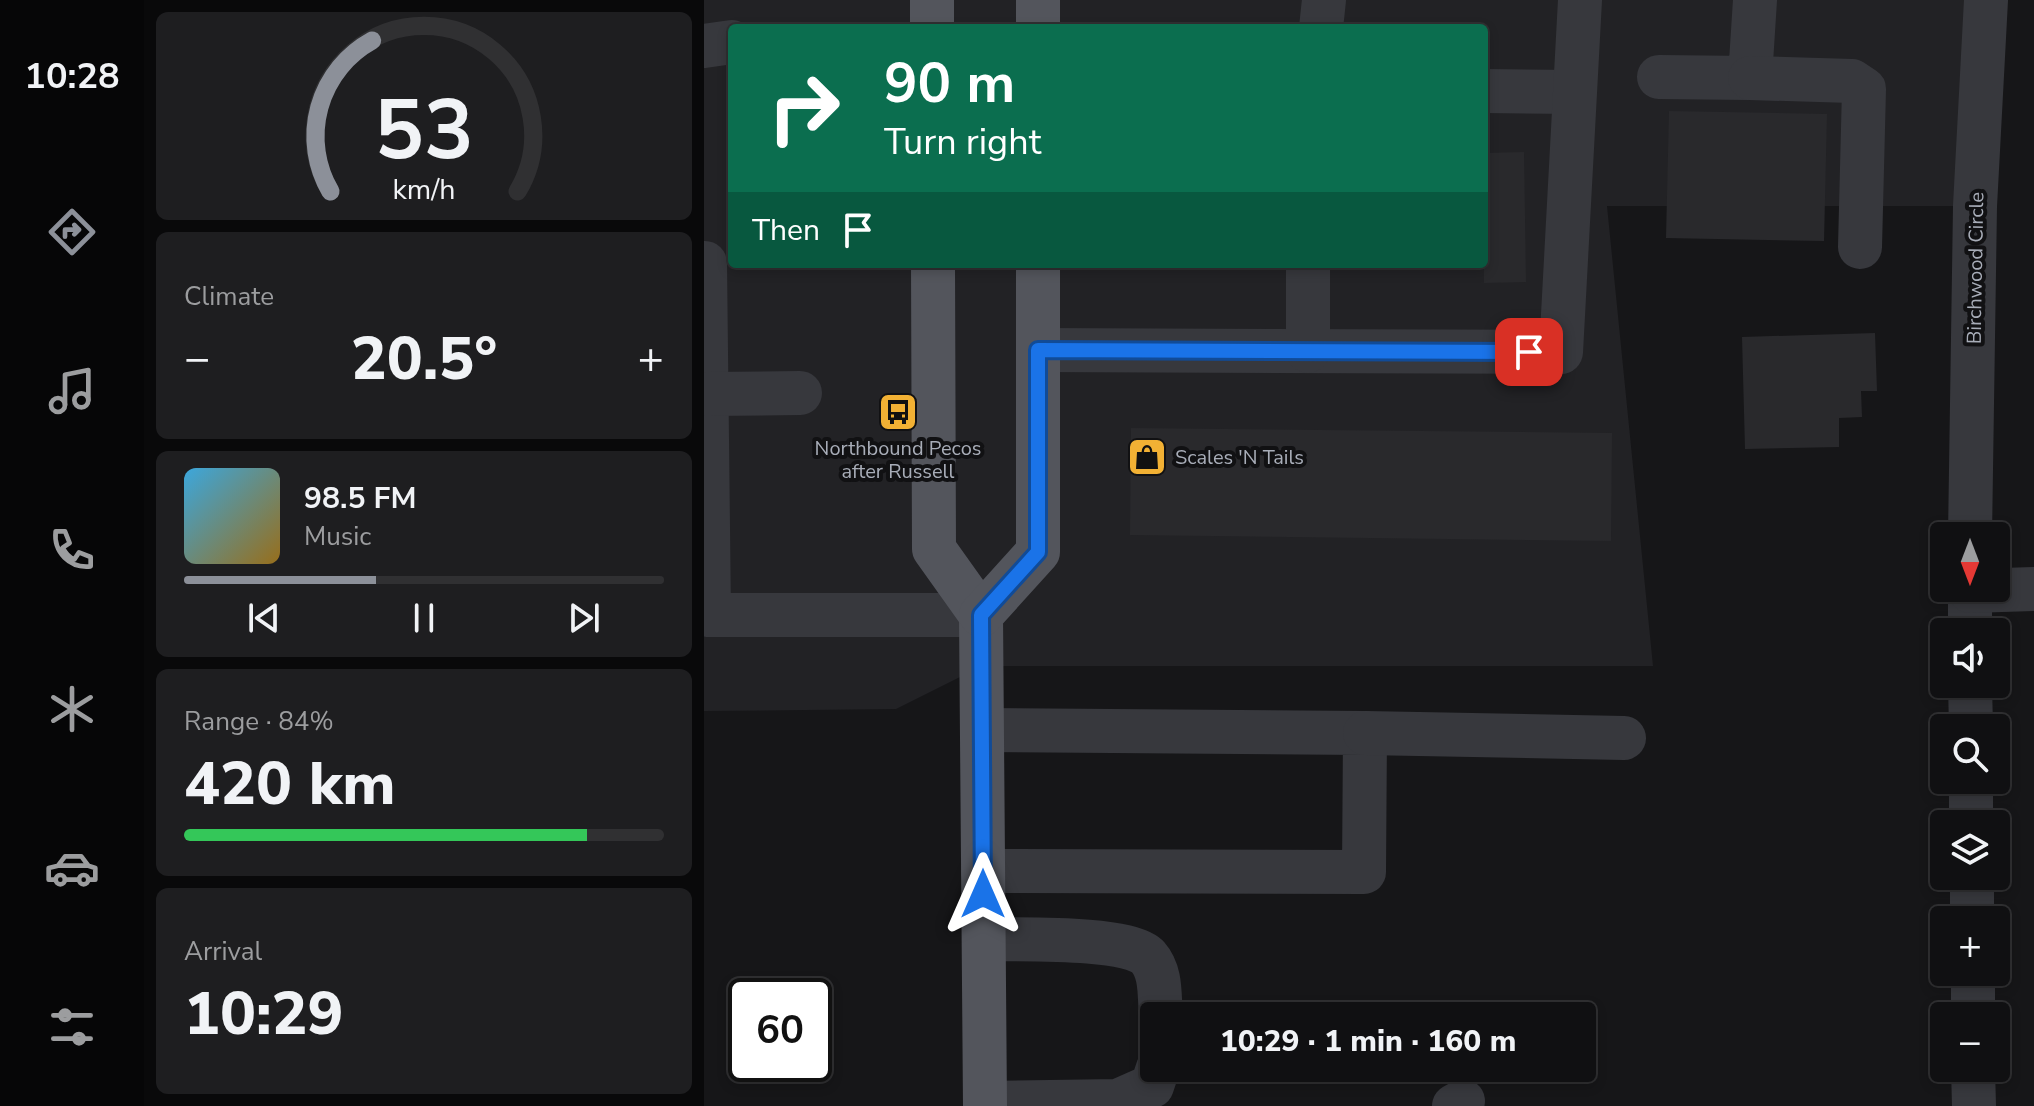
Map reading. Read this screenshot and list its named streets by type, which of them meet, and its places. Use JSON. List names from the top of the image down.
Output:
{
  "streets": {
    "street": ["Birchwood Circle"]
  },
  "places": {
    "bus stop": ["Northbound Pecos after Russell"],
    "shop": ["Scales 'N Tails"]
  },
  "north": "bottom",
  "page": {
    "tabs": "10:28",
    "turn": ["90 m", "Turn right"],
    "then": "Then",
    "tile": [
      "Climate",
      ["Range · 84%", "420 km"],
      ["Arrival", "10:29"]
    ],
    "heat": ["−", "20.5°", "+"],
    "song": ["98.5 FM", "Music"],
    "map_buttons": ["+", "−"],
    "limit": "60",
    "trip": "10:29 · 1 min · 160 m",
    "gauge": ["53", "km/h"]
  }
}
